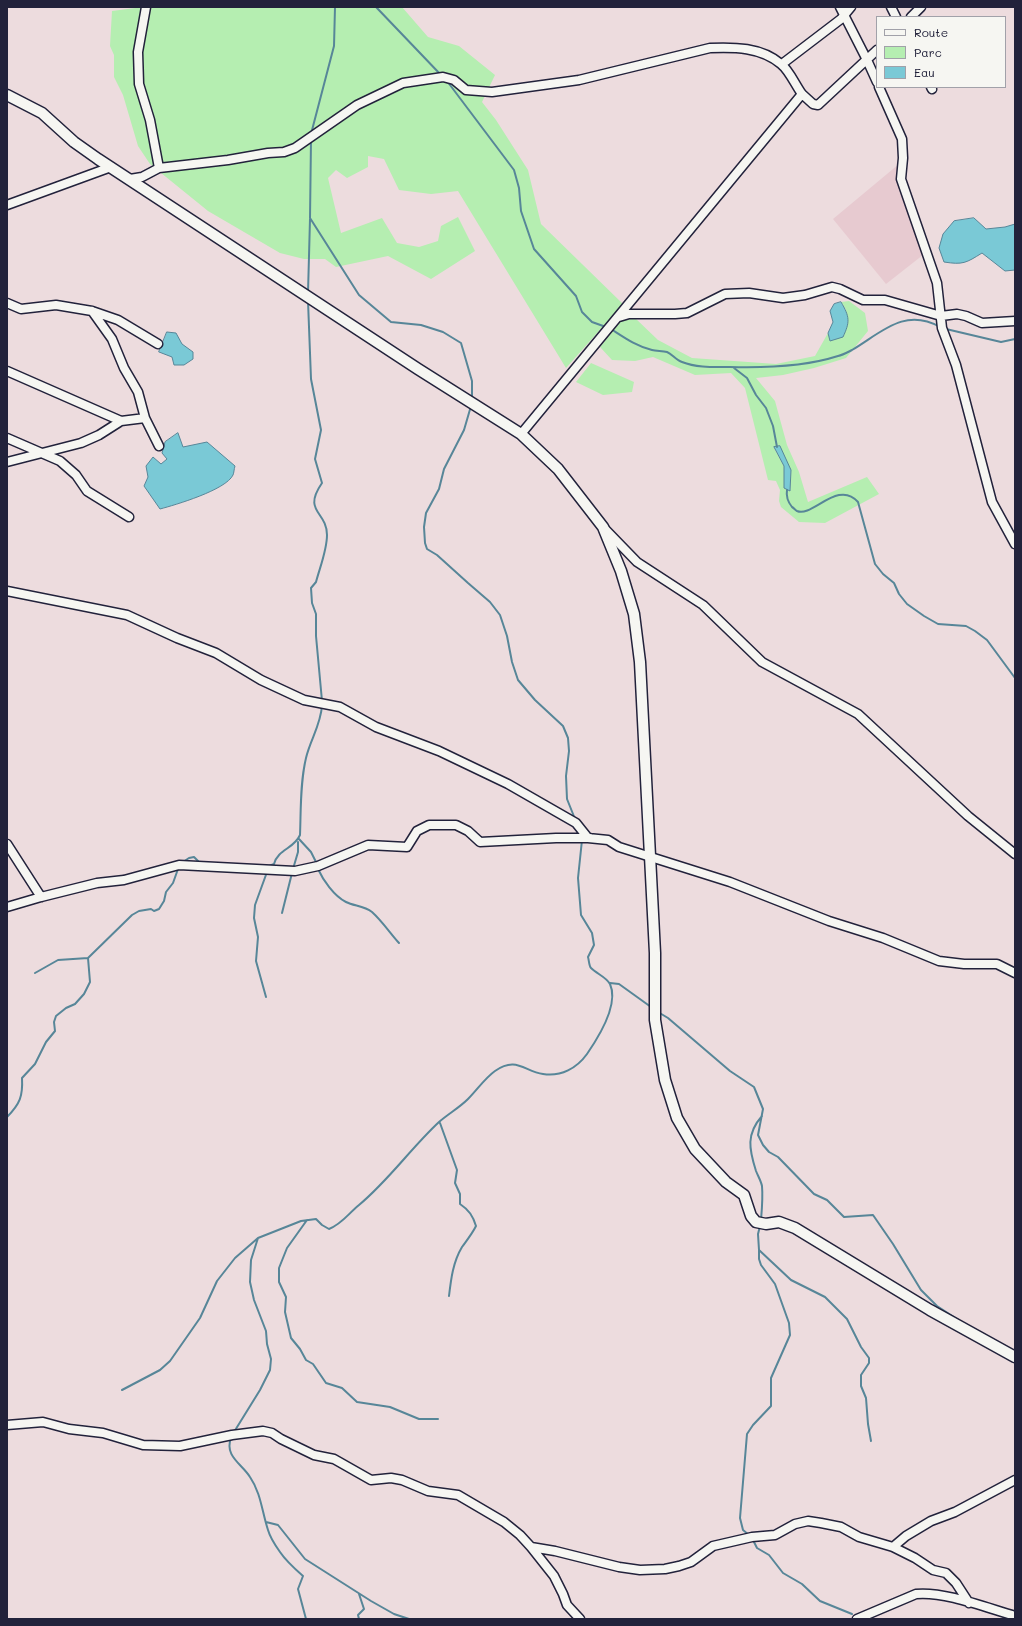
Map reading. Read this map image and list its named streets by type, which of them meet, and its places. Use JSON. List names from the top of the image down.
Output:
{
  "legend": ["Route", "Parc", "Eau"]
}
